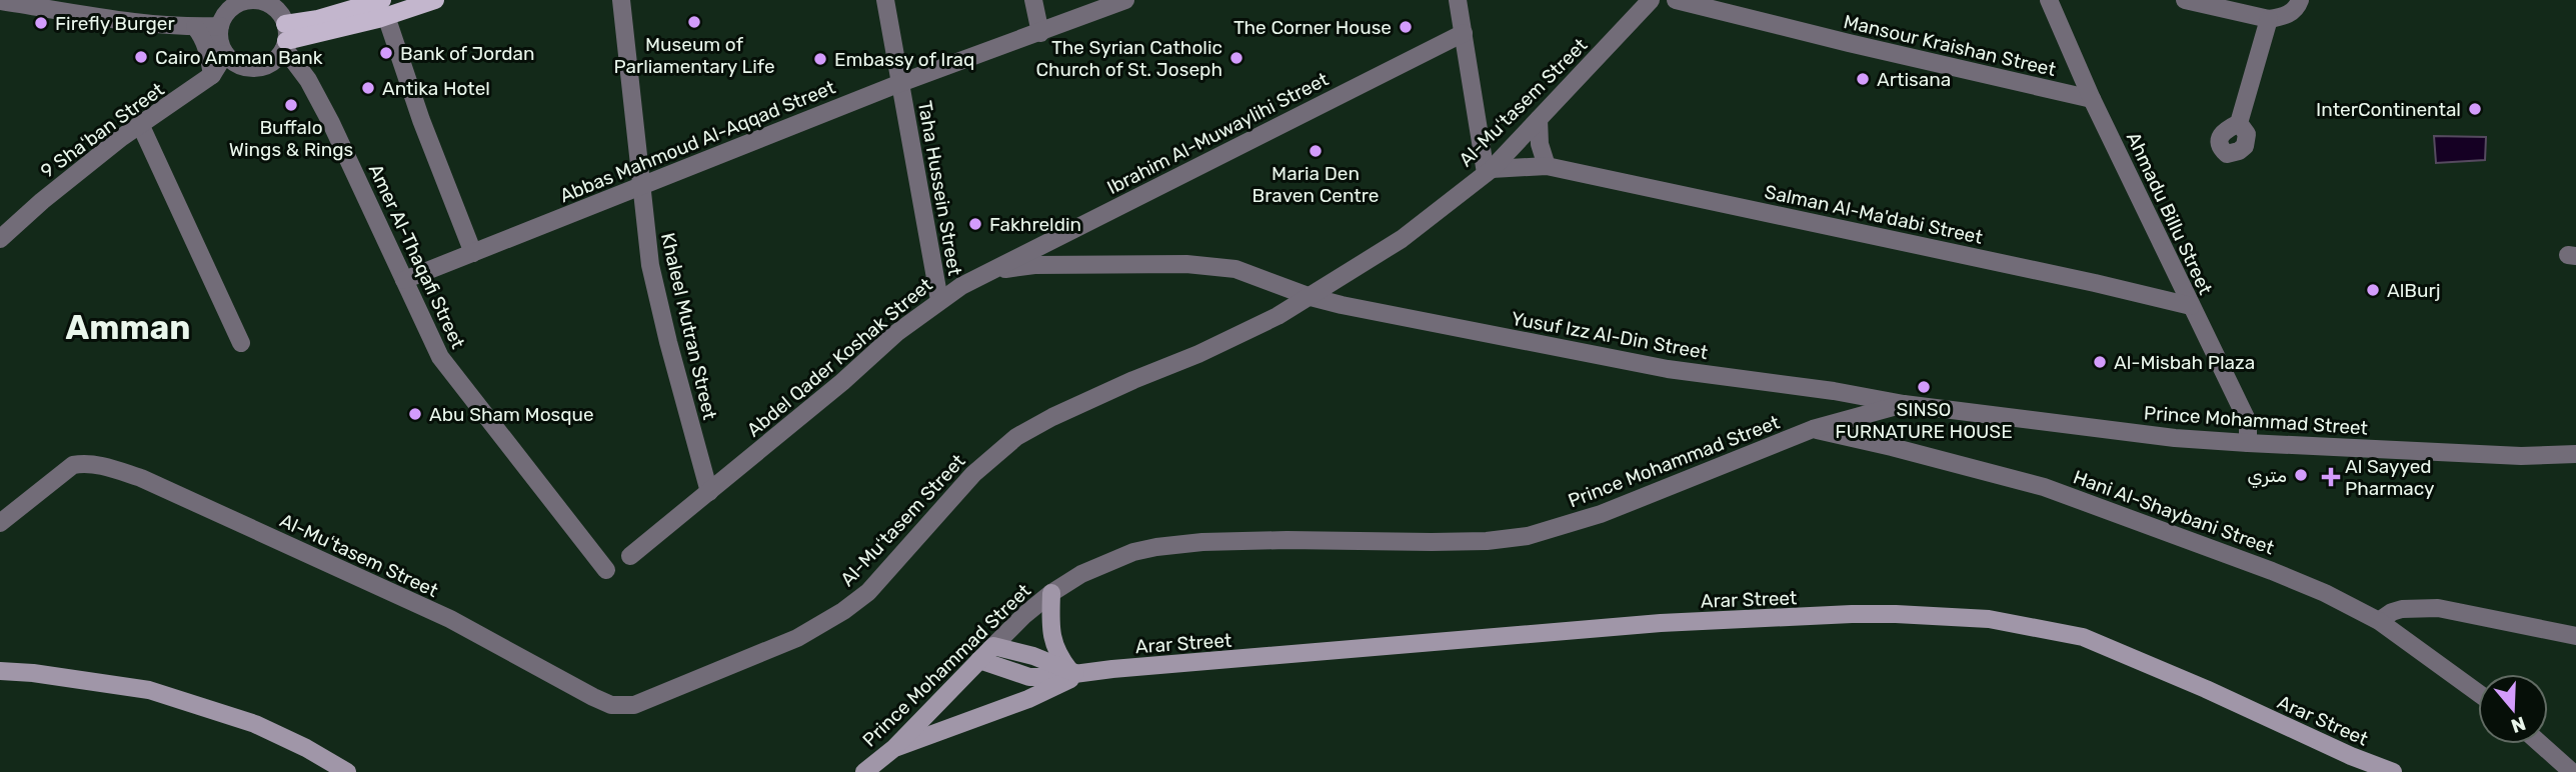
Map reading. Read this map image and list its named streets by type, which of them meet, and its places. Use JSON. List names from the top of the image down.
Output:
{
  "streets": {
    "main road": ["Prince Mohammad Street", "Arar Street"],
    "street": [
      "Mansour Kraishan Street",
      "Al-Muʻtasem Street",
      "9 Shaʻban Street",
      "Ibrahim Al-Muwaylihi Street",
      "Abbas Mahmoud Al-Aqqad Street",
      "Taha Hussein Street",
      "Ahmadu Billu Street",
      "Salman Al-Ma'dabi Street",
      "Amer Al-Thaqafi Street",
      "Khaleel Mutran Street",
      "Yusuf Izz Al-Din Street",
      "Abdel Qader Koshak Street",
      "Hani Al-Shaybani Street"
    ]
  },
  "crossings": [
    ["Mansour Kraishan Street", "Ahmadu Billu Street"],
    ["Al-Muʻtasem Street", "Salman Al-Ma'dabi Street"],
    ["Al-Muʻtasem Street", "Yusuf Izz Al-Din Street"],
    ["Al-Muʻtasem Street", "Abdel Qader Koshak Street"],
    ["9 Shaʻban Street", "Amer Al-Thaqafi Street"],
    ["Ibrahim Al-Muwaylihi Street", "Abdel Qader Koshak Street"],
    ["Abbas Mahmoud Al-Aqqad Street", "Taha Hussein Street"],
    ["Abbas Mahmoud Al-Aqqad Street", "Amer Al-Thaqafi Street"],
    ["Abbas Mahmoud Al-Aqqad Street", "Khaleel Mutran Street"],
    ["Taha Hussein Street", "Abdel Qader Koshak Street"],
    ["Ahmadu Billu Street", "Salman Al-Ma'dabi Street"],
    ["Ahmadu Billu Street", "Prince Mohammad Street"],
    ["Khaleel Mutran Street", "Abdel Qader Koshak Street"],
    ["Yusuf Izz Al-Din Street", "Abdel Qader Koshak Street"],
    ["Yusuf Izz Al-Din Street", "Prince Mohammad Street"],
    ["Prince Mohammad Street", "Hani Al-Shaybani Street"],
    ["Prince Mohammad Street", "Arar Street"]
  ],
  "districts": ["Amman"],
  "places": {
    "other": [
      "Museum of Parliamentary Life",
      "Firefly Burger",
      "The Corner House",
      "Bank of Jordan",
      "Cairo Amman Bank",
      "The Syrian Catholic Church of St. Joseph",
      "Embassy of Iraq",
      "Artisana",
      "Antika Hotel",
      "Buffalo Wings & Rings",
      "InterContinental",
      "Maria Den Braven Centre",
      "Fakhreldin",
      "AlBurj",
      "Al-Misbah Plaza",
      "SINSO FURNATURE HOUSE",
      "Abu Sham Mosque",
      "متري"
    ],
    "health": ["Al Sayyed Pharmacy"]
  },
  "north": "bottom"
}
